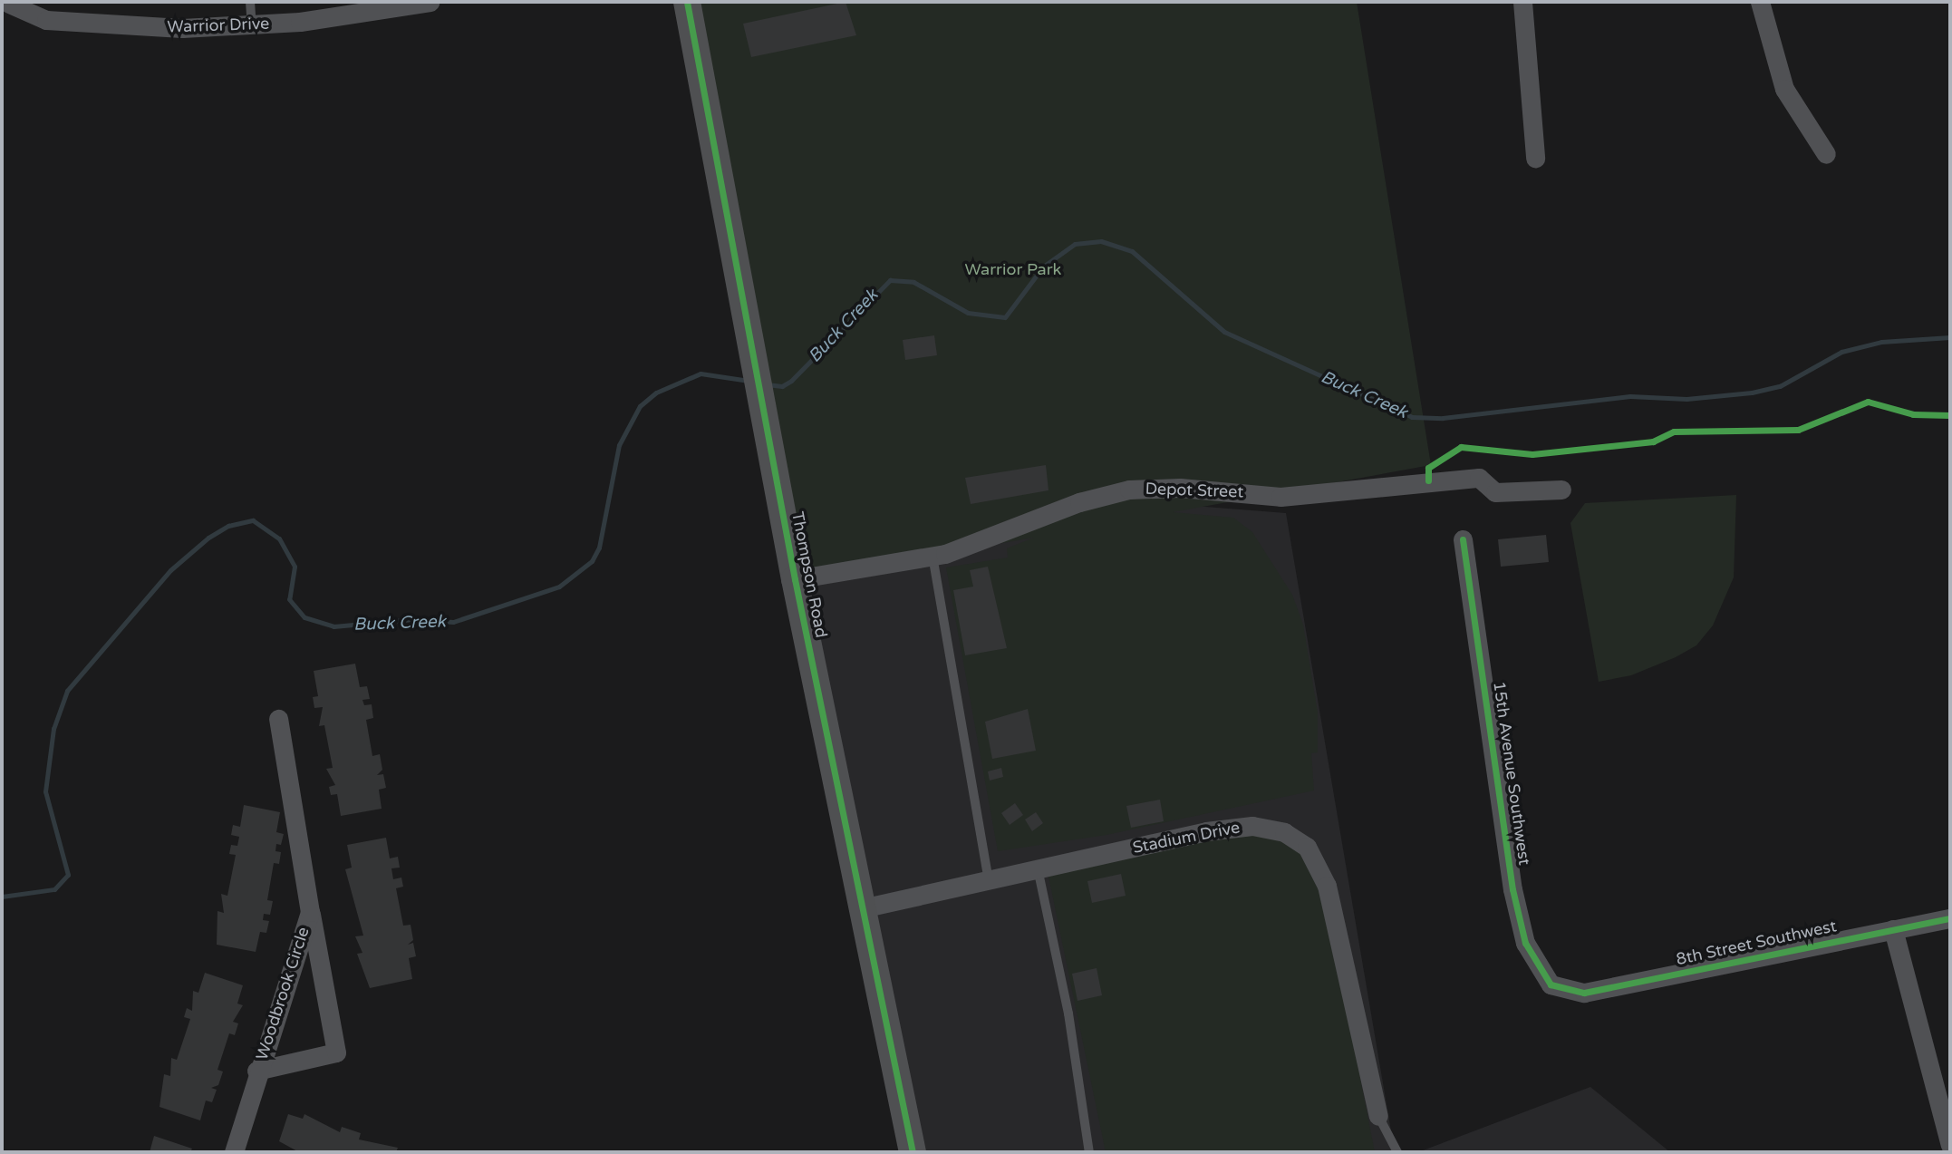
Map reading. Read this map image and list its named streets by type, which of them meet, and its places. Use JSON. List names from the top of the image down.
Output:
{
  "streets": {
    "street": [
      "Warrior Drive",
      "Depot Street",
      "Thompson Road",
      "15th Avenue Southwest",
      "Stadium Drive",
      "8th Street Southwest",
      "Woodbrook Circle"
    ]
  },
  "crossings": [
    ["Depot Street", "Thompson Road"],
    ["Thompson Road", "Stadium Drive"],
    ["15th Avenue Southwest", "8th Street Southwest"]
  ],
  "water": ["Buck Creek"],
  "parks": ["Warrior Park"]
}
